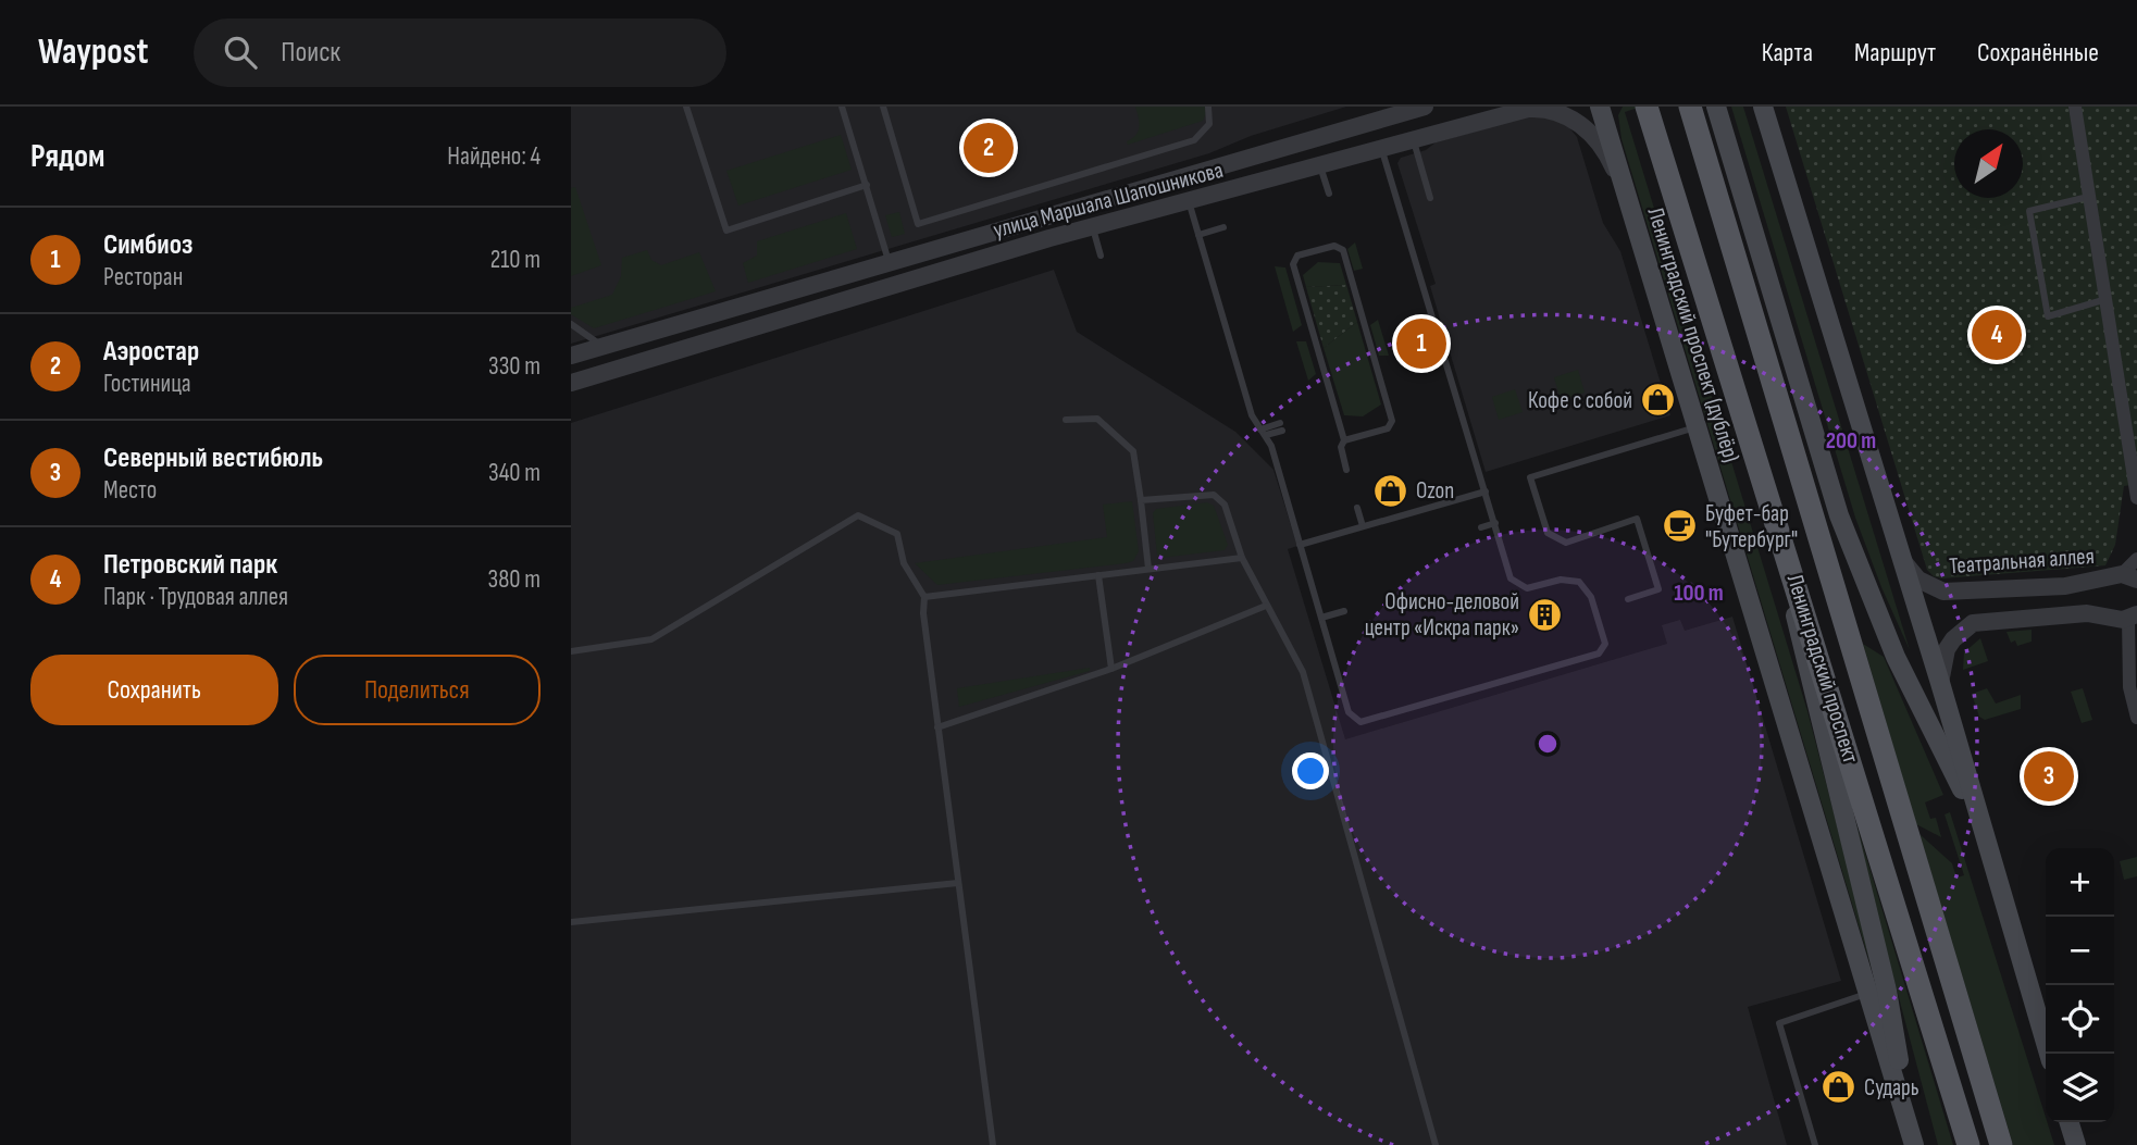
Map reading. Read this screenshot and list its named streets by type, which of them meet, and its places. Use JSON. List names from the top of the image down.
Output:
{
  "streets": {
    "main road": ["Ленинградский проспект (дублёр)", "Ленинградский проспект"],
    "street": ["улица Маршала Шапошникова", "Театральная аллея"]
  },
  "crossings": [
    ["улица Маршала Шапошникова", "Ленинградский проспект (дублёр)"]
  ],
  "places": {
    "shop": ["Кофе с собой", "Ozon", "Сударь"],
    "cafe": ["Буфет-бар \"Бутербург\""],
    "building": ["Офисно-деловой центр «Искра парк»"]
  },
  "north": "top right",
  "page": {
    "header": "Waypost",
    "search": "Поиск",
    "nav": ["Карта", "Маршрут", "Сохранённые"],
    "heading": ["Рядом", "Найдено: 4"],
    "pins": [
      "2",
      "4",
      "1",
      "3"
    ],
    "list": [
      {
        "mark": "1",
        "name": "Симбиоз",
        "note": "Ресторан",
        "value": "210 m"
      },
      {
        "mark": "2",
        "name": "Аэростар",
        "note": "Гостиница",
        "value": "330 m"
      },
      {
        "mark": "3",
        "name": "Cеверный вестибюль",
        "note": "Место",
        "value": "340 m"
      },
      {
        "mark": "4",
        "name": "Петровский парк",
        "note": "Парк · Трудовая аллея",
        "value": "380 m"
      }
    ],
    "buttons": ["Сохранить", "Поделиться"],
    "map_buttons": ["+", "−"]
  },
  "rings": ["200 m", "100 m"]
}
